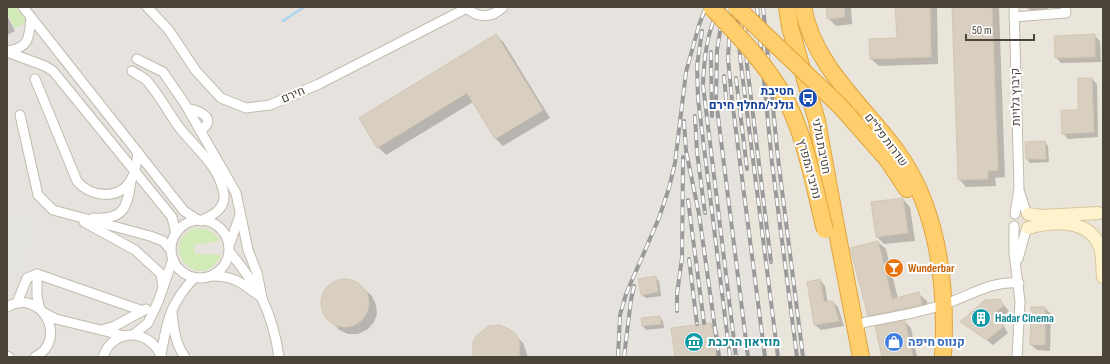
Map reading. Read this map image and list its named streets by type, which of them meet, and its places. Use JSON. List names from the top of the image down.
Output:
{
  "streets": {
    "highway": ["שדרות פלי\"ם", "חטיבת גולני", "נתיבי המפרץ"],
    "street": ["חירם", "קיבוץ גלויות"]
  },
  "places": {
    "bus stop": ["חטיבת גולני/מחלף חירם"],
    "bar": ["Wunderbar"],
    "building": ["Hadar Cinema"],
    "museum": ["מוזיאון הרכבת"],
    "shop": ["קנווס חיפה"]
  },
  "scale_bar": "50 m"
}
